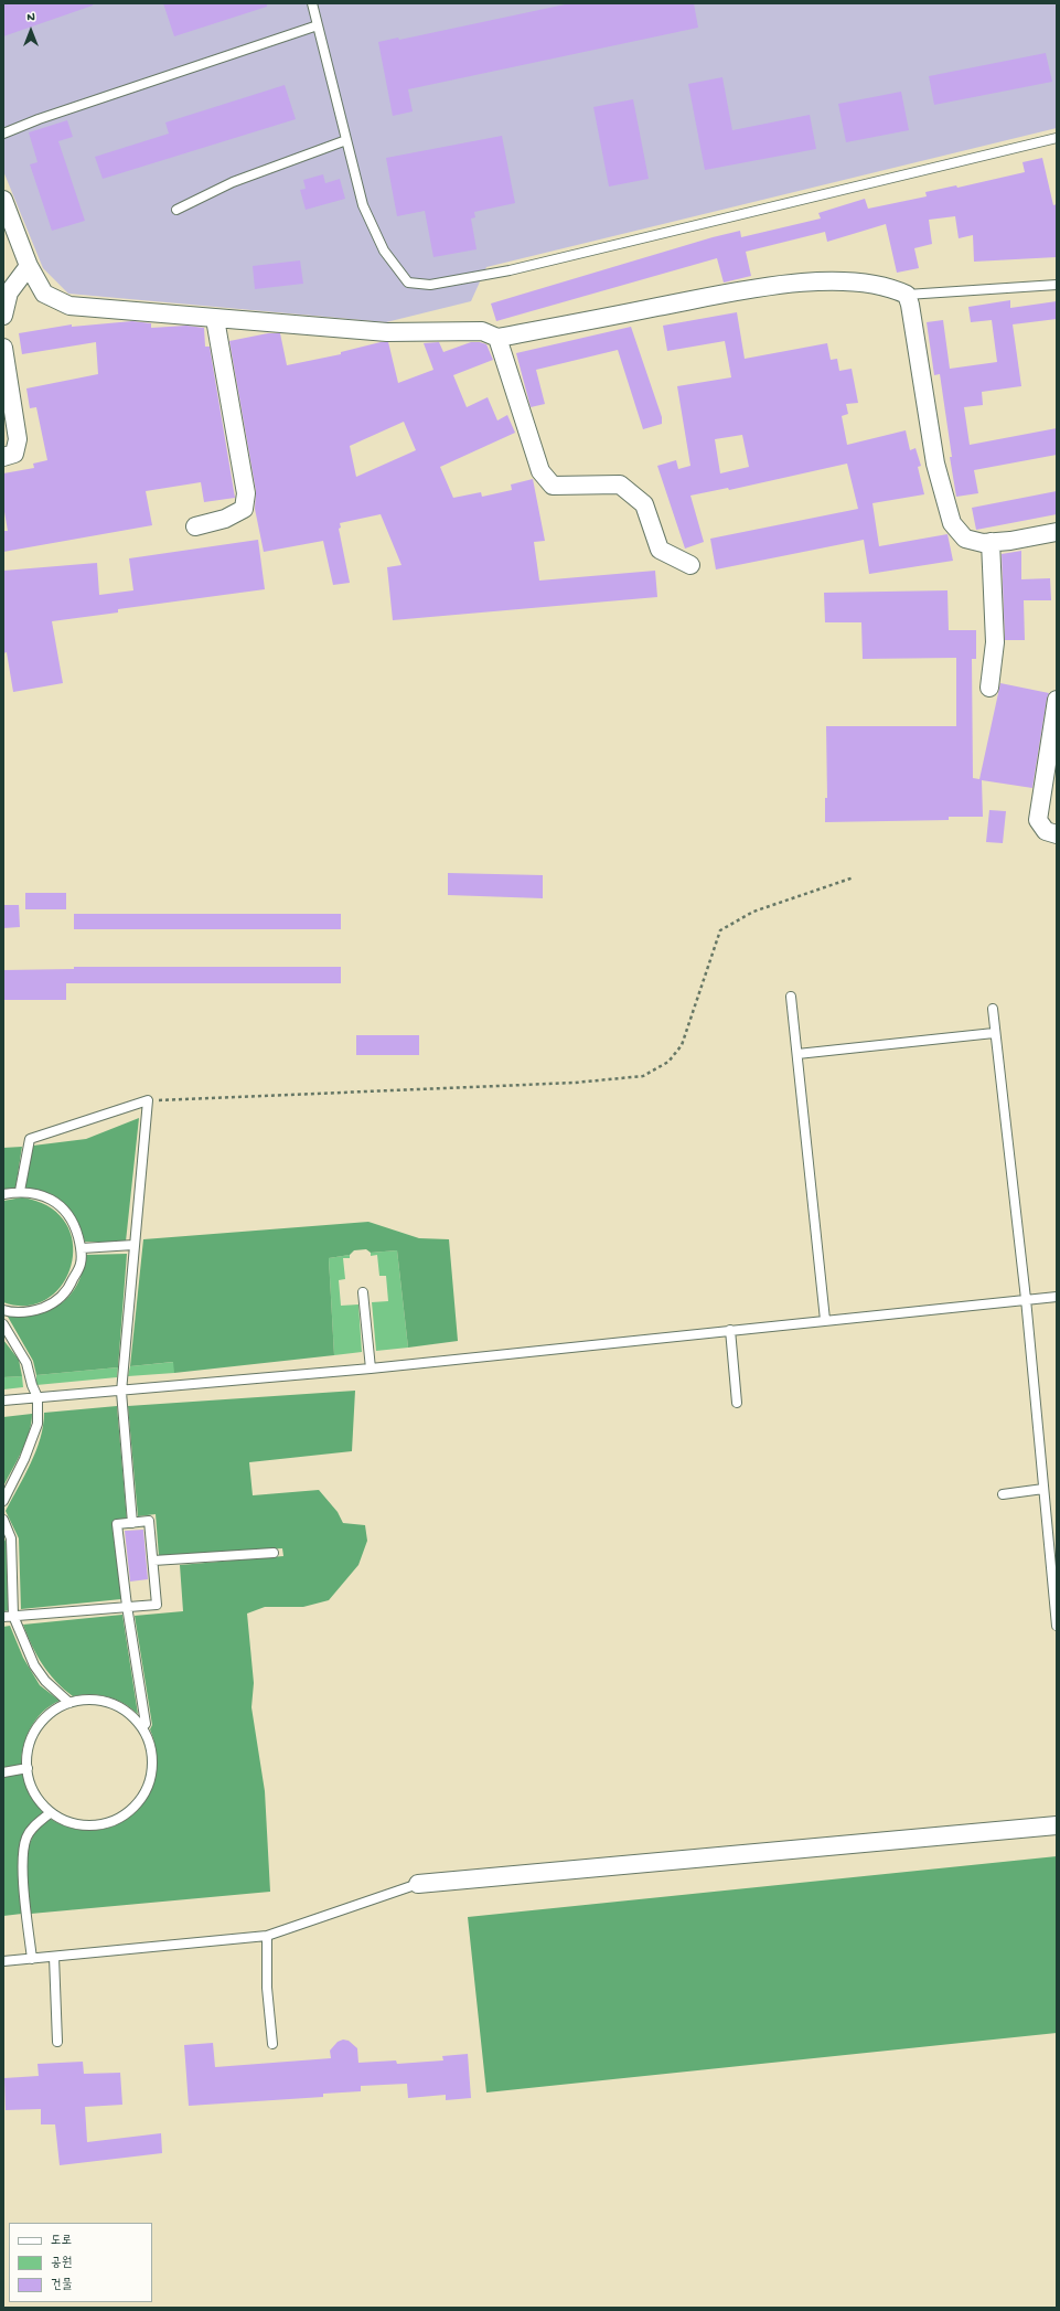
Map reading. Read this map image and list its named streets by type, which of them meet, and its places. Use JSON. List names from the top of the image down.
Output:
{
  "legend": ["도로", "공원", "건물"],
  "north": "top"
}
